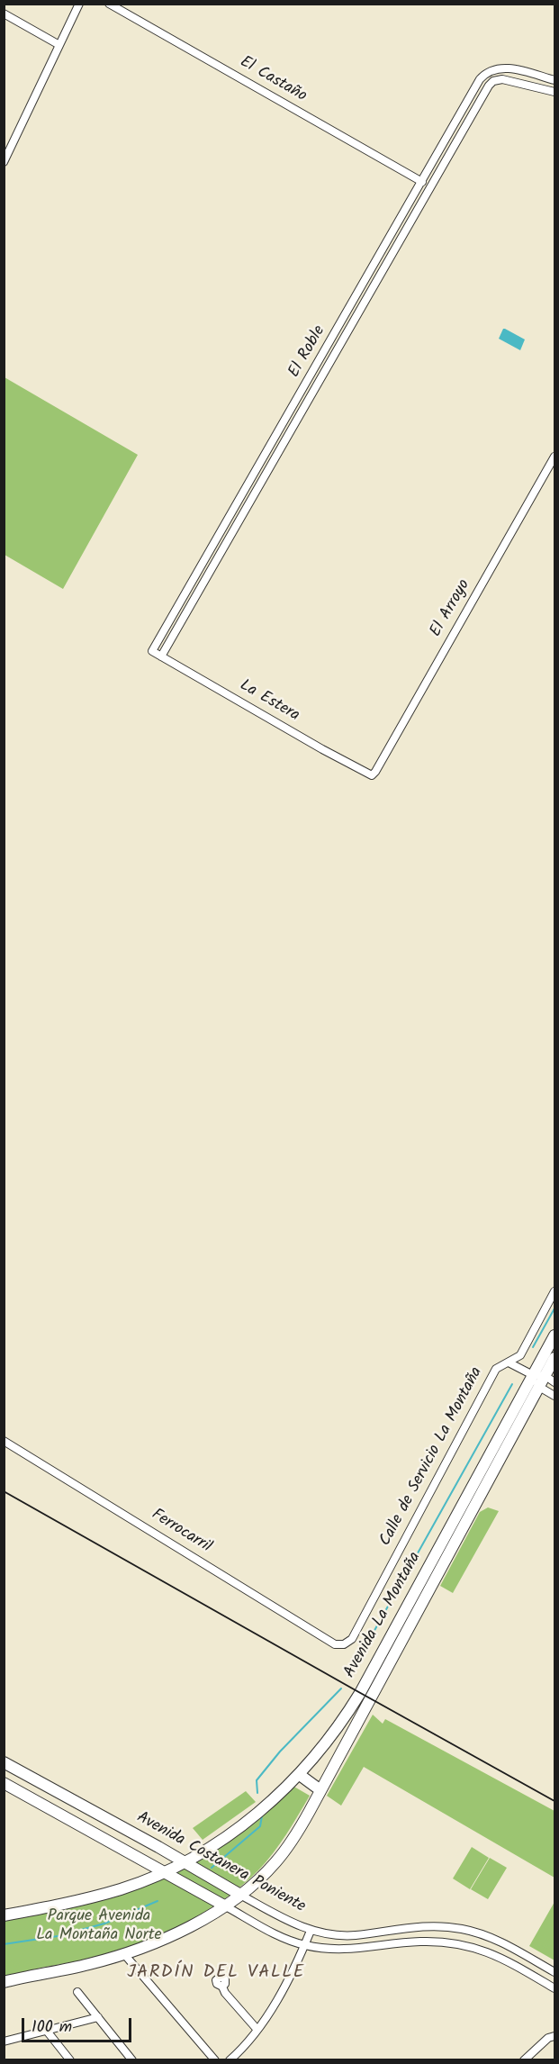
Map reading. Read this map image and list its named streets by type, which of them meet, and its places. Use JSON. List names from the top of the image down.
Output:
{
  "streets": {
    "main road": ["Avenida La Montaña", "Avenida Costanera Poniente"],
    "street": [
      "El Castaño",
      "El Roble",
      "El Arroyo",
      "La Estera",
      "Calle de Servicio La Montaña",
      "Ferrocarril"
    ]
  },
  "crossings": [
    ["El Castaño", "El Roble"],
    ["El Roble", "La Estera"],
    ["El Arroyo", "La Estera"],
    ["Calle de Servicio La Montaña", "Ferrocarril"],
    ["Avenida La Montaña", "Avenida Costanera Poniente"]
  ],
  "districts": ["JARDÍN DEL VALLE"],
  "parks": ["Parque Avenida La Montaña Norte"],
  "scale_bar": "100 m"
}
